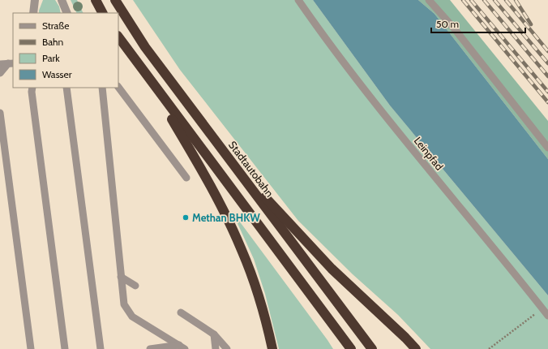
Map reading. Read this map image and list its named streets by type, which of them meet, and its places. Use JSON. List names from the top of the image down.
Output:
{
  "streets": {
    "highway": ["Stadtautobahn"],
    "lane": ["Leinpfad"]
  },
  "places": ["Methan BHKW"],
  "legend": [
    "Straße",
    "Bahn",
    "Park",
    "Wasser"
  ],
  "scale_bar": "50 m"
}
